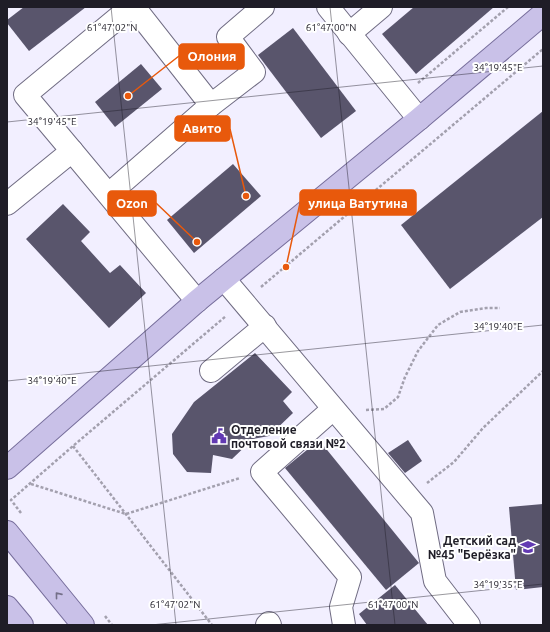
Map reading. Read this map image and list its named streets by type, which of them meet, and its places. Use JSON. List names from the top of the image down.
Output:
{
  "places": {
    "other": [
      "Олония",
      "Авито",
      "Ozon",
      "улица Ватутина"
    ],
    "public building": ["Отделение почтовой связи №2"],
    "school or university": ["Детский сад №45 \"Берёзка\""]
  },
  "coordinates": [
    "61°47'02\"N",
    "61°47'00\"N",
    "34°19'45\"E",
    "34°19'40\"E",
    "34°19'35\"E"
  ]
}
